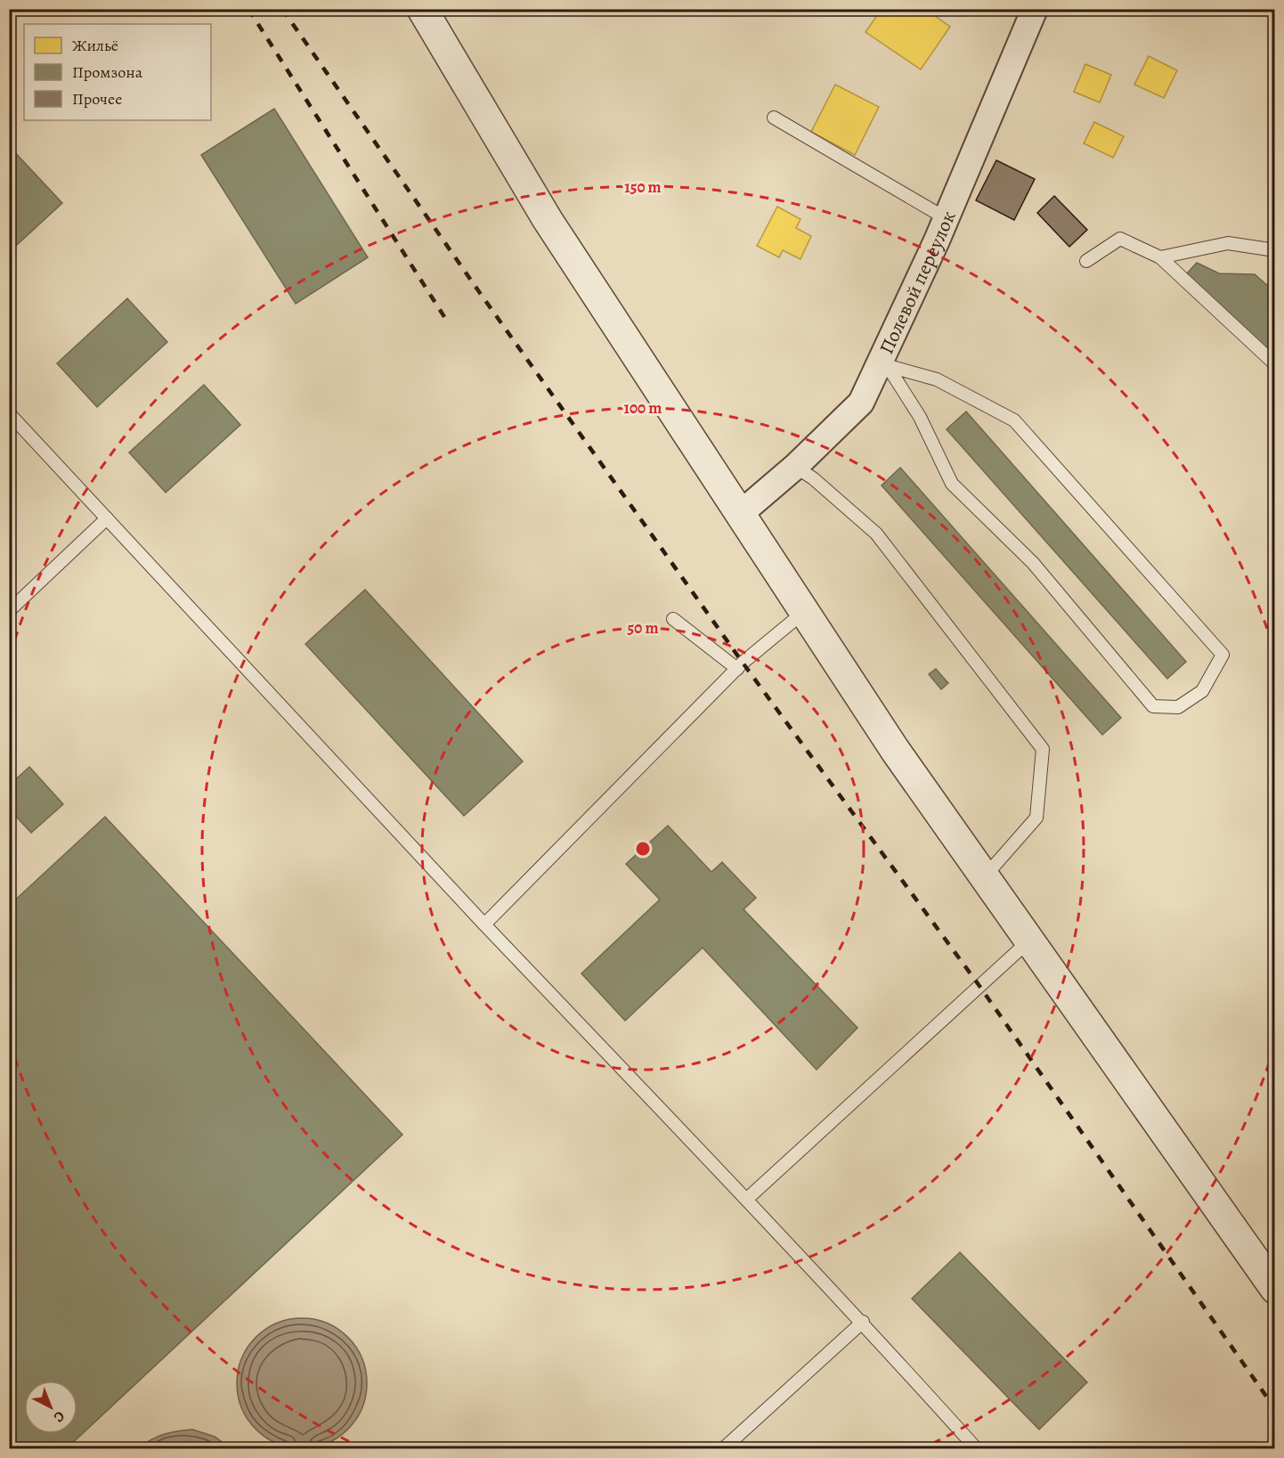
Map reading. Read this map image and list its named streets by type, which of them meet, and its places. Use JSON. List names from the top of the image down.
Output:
{
  "streets": {
    "street": ["Полевой переулок"]
  },
  "legend": ["Жильё", "Промзона", "Прочее"],
  "north": "bottom right",
  "rings": ["150 m", "100 m", "50 m"]
}
